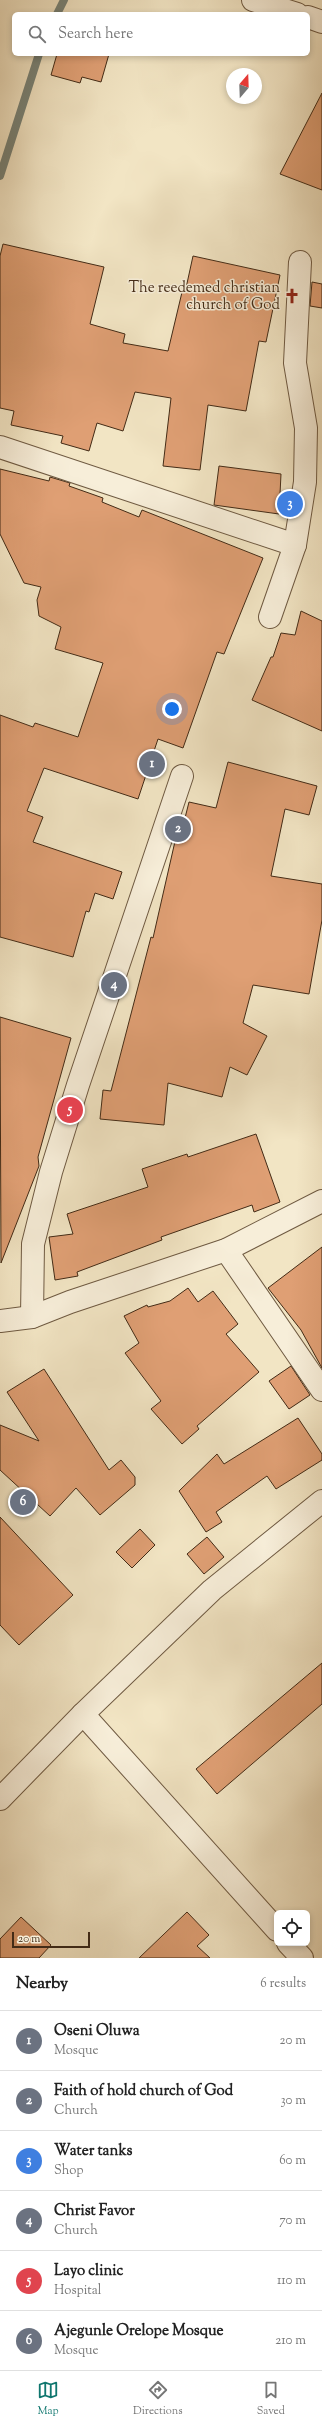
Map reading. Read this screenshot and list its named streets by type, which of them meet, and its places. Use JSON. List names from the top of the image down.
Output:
{
  "places": {
    "church": ["The reedemed christian church of God"]
  },
  "scale_bar": "20 m",
  "north": "top",
  "page": {
    "search": "Search here",
    "pins": [
      "3",
      "1",
      "2",
      "4",
      "5",
      "6"
    ],
    "scale": "20 m",
    "heading": ["Nearby", "6 results"],
    "list": [
      {
        "mark": "1",
        "name": "Oseni Oluwa",
        "note": "Mosque",
        "value": "20 m"
      },
      {
        "mark": "2",
        "name": "Faith of hold church of God",
        "note": "Church",
        "value": "30 m"
      },
      {
        "mark": "3",
        "name": "Water tanks",
        "note": "Shop",
        "value": "60 m"
      },
      {
        "mark": "4",
        "name": "Christ Favor",
        "note": "Church",
        "value": "70 m"
      },
      {
        "mark": "5",
        "name": "Layo clinic",
        "note": "Hospital",
        "value": "110 m"
      },
      {
        "mark": "6",
        "name": "Ajegunle Orelope Mosque",
        "note": "Mosque",
        "value": "210 m"
      }
    ],
    "nav": ["Map", "Directions", "Saved"]
  }
}
